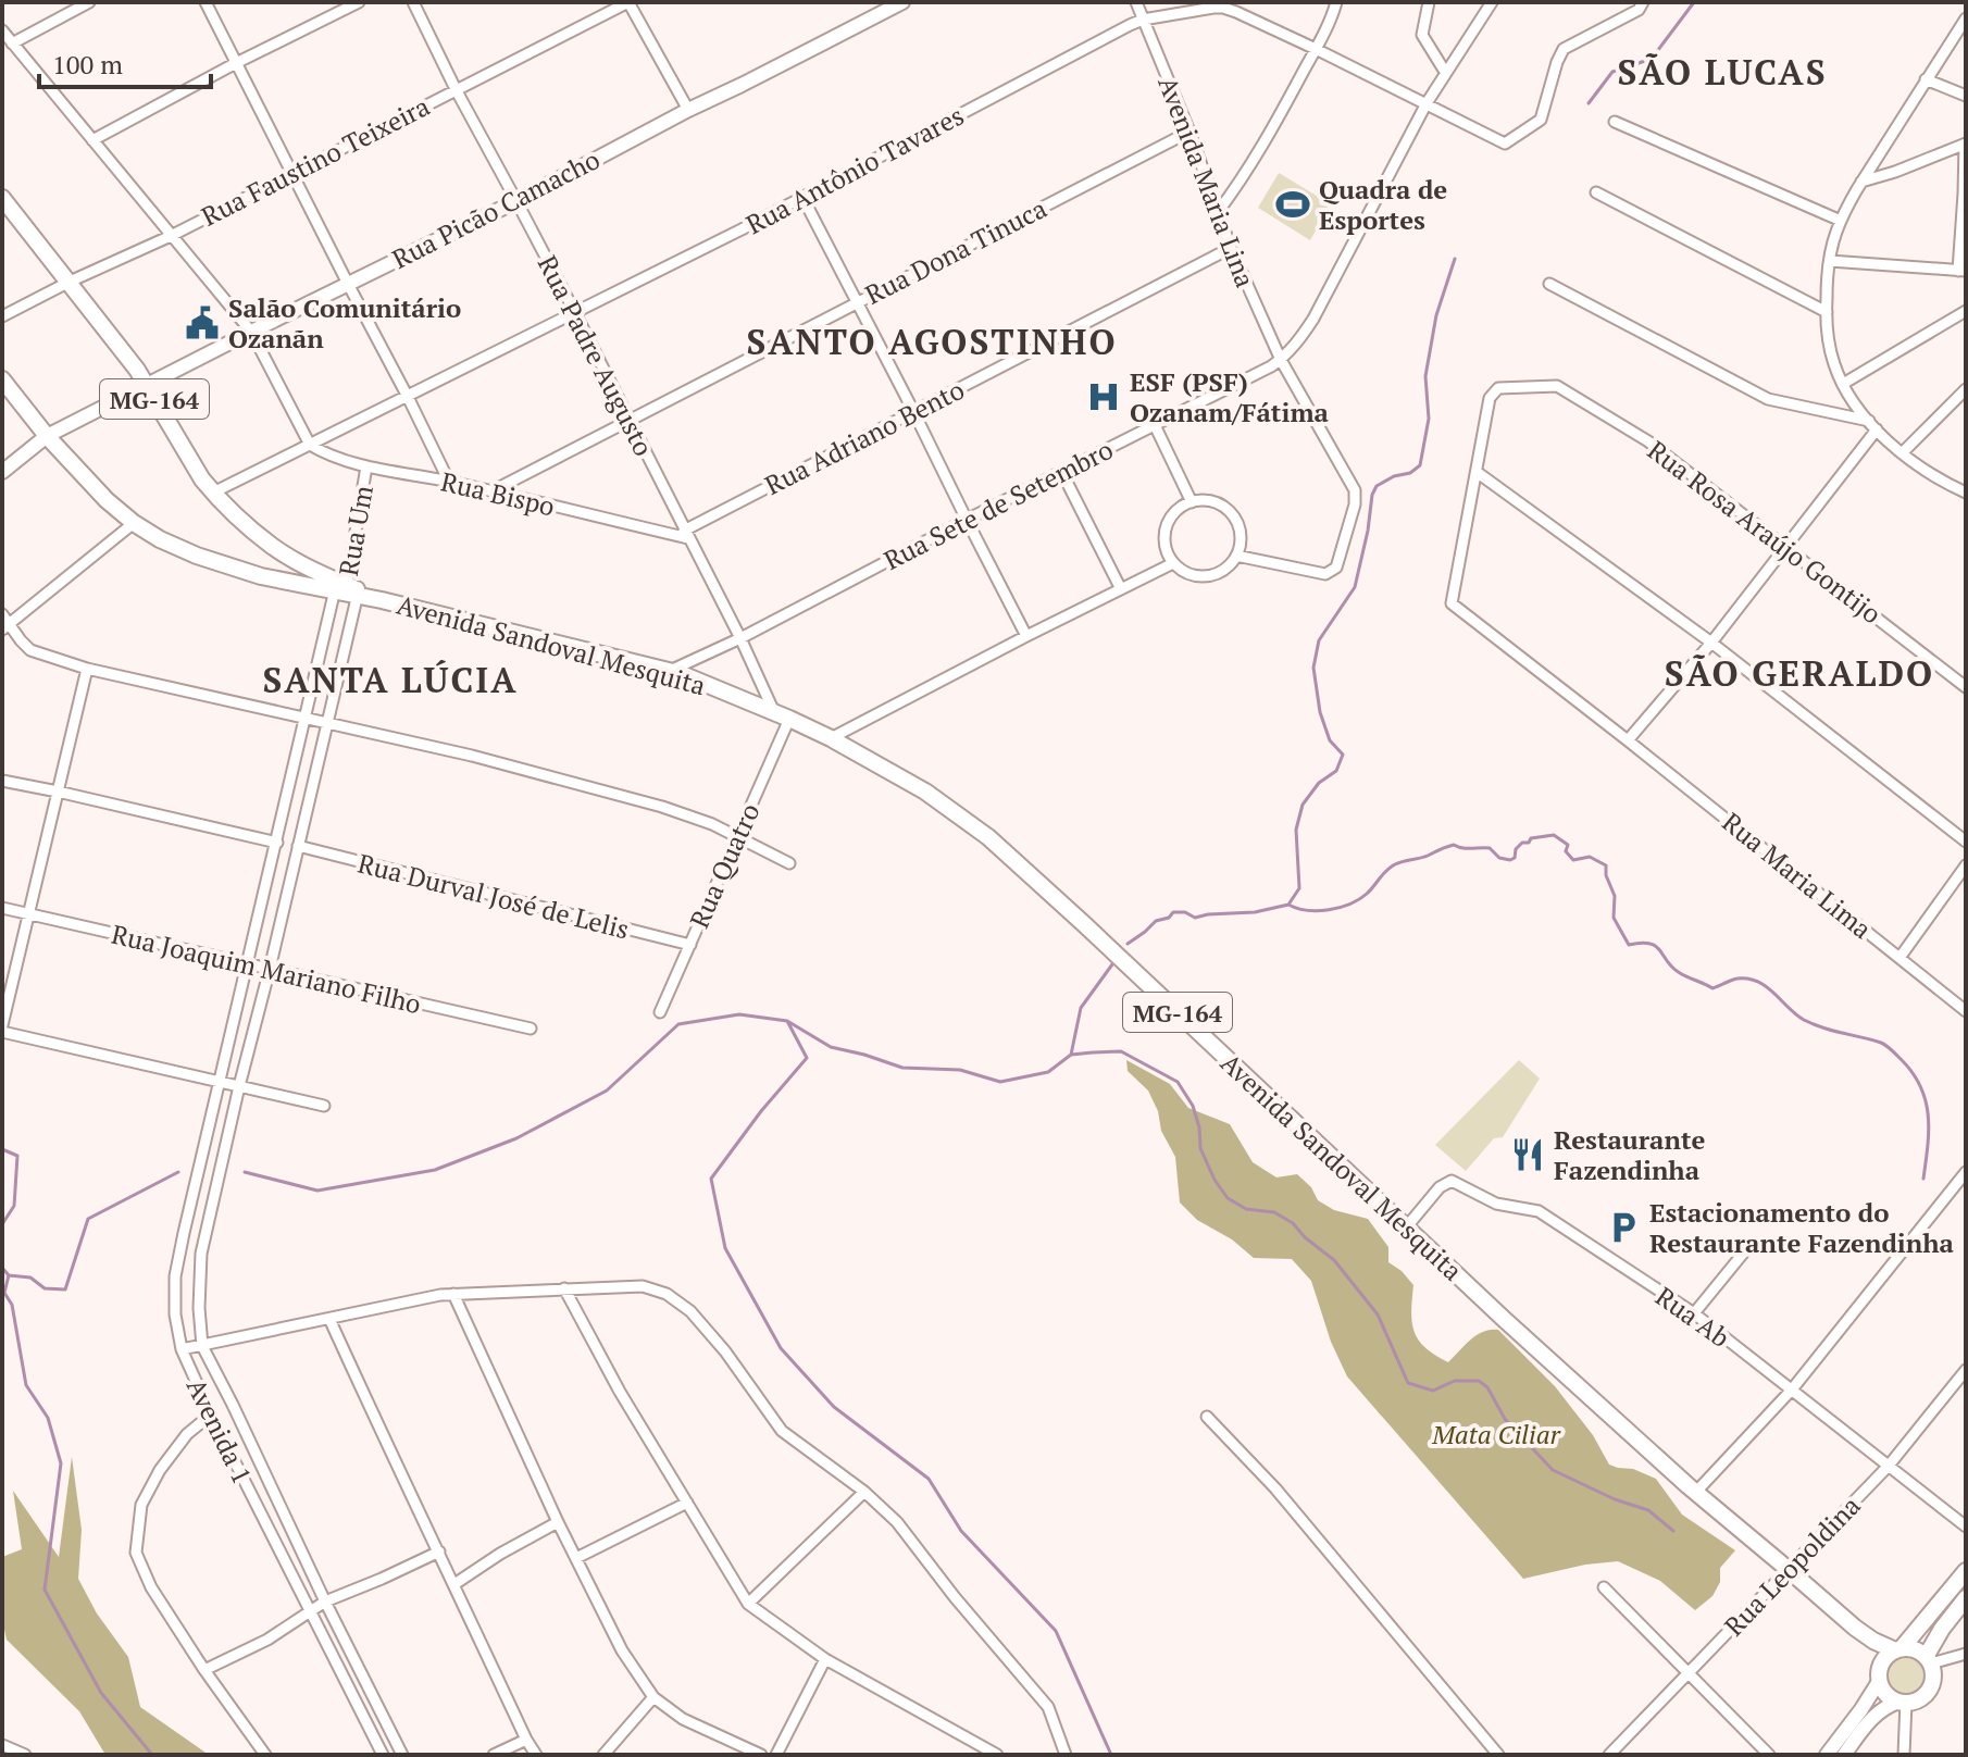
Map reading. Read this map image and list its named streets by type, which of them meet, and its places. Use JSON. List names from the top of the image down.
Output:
{
  "streets": {
    "main road": ["MG-164", "Avenida Sandoval Mesquita"],
    "street": [
      "Rua Faustino Teixeira",
      "Rua Antônio Tavares",
      "Avenida Maria Lina",
      "Rua Picão Camacho",
      "Rua Dona Tinuca",
      "Rua Padre Augusto",
      "Rua Adriano Bento",
      "Rua Bispo",
      "Rua Sete de Setembro",
      "Rua Um",
      "Rua Rosa Araújo Gontijo",
      "Rua Quatro",
      "Rua Maria Lima",
      "Rua Durval José de Lelis",
      "Rua Joaquim Mariano Filho",
      "Rua Ab",
      "Avenida 1",
      "Rua Leopoldina"
    ]
  },
  "crossings": [
    ["Rua Faustino Teixeira", "Rua Padre Augusto"],
    ["Rua Faustino Teixeira", "MG-164"],
    ["Rua Antônio Tavares", "Avenida Maria Lina"],
    ["Rua Antônio Tavares", "Rua Padre Augusto"],
    ["Rua Antônio Tavares", "MG-164"],
    ["Rua Antônio Tavares", "Rua Bispo"],
    ["Rua Antônio Tavares", "Rua Sete de Setembro"],
    ["Avenida Maria Lina", "Rua Dona Tinuca"],
    ["Avenida Maria Lina", "Rua Adriano Bento"],
    ["Avenida Maria Lina", "Rua Sete de Setembro"],
    ["Rua Picão Camacho", "Rua Padre Augusto"],
    ["Rua Picão Camacho", "MG-164"],
    ["Rua Picão Camacho", "Avenida Sandoval Mesquita"],
    ["Rua Dona Tinuca", "Rua Padre Augusto"],
    ["Rua Dona Tinuca", "Rua Bispo"],
    ["Rua Padre Augusto", "Rua Adriano Bento"],
    ["Rua Padre Augusto", "Rua Bispo"],
    ["Rua Padre Augusto", "Rua Sete de Setembro"],
    ["Rua Padre Augusto", "Avenida Sandoval Mesquita"],
    ["Rua Padre Augusto", "Rua Quatro"],
    ["MG-164", "Rua Um"],
    ["MG-164", "Avenida Sandoval Mesquita"],
    ["MG-164", "Avenida 1"],
    ["Rua Adriano Bento", "Rua Bispo"],
    ["Rua Bispo", "Rua Um"],
    ["Rua Sete de Setembro", "Avenida Sandoval Mesquita"],
    ["Rua Um", "Avenida Sandoval Mesquita"],
    ["Rua Um", "Avenida 1"],
    ["Rua Rosa Araújo Gontijo", "Rua Maria Lima"],
    ["Avenida Sandoval Mesquita", "Rua Quatro"],
    ["Avenida Sandoval Mesquita", "Rua Ab"],
    ["Avenida Sandoval Mesquita", "Avenida 1"],
    ["Avenida Sandoval Mesquita", "Rua Leopoldina"],
    ["Rua Quatro", "Rua Durval José de Lelis"],
    ["Rua Durval José de Lelis", "Avenida 1"],
    ["Rua Joaquim Mariano Filho", "Avenida 1"],
    ["Rua Ab", "Rua Leopoldina"]
  ],
  "districts": [
    "SÃO LUCAS",
    "SANTO AGOSTINHO",
    "SÃO GERALDO",
    "SANTA LÚCIA"
  ],
  "parks": ["Mata Ciliar"],
  "places": {
    "sports": ["Quadra de Esportes"],
    "public building": ["Salão Comunitário Ozanãn"],
    "hospital": ["ESF (PSF) Ozanam/Fátima"],
    "restaurant": ["Restaurante Fazendinha"],
    "parking": ["Estacionamento do Restaurante Fazendinha"]
  },
  "scale_bar": "100 m"
}
